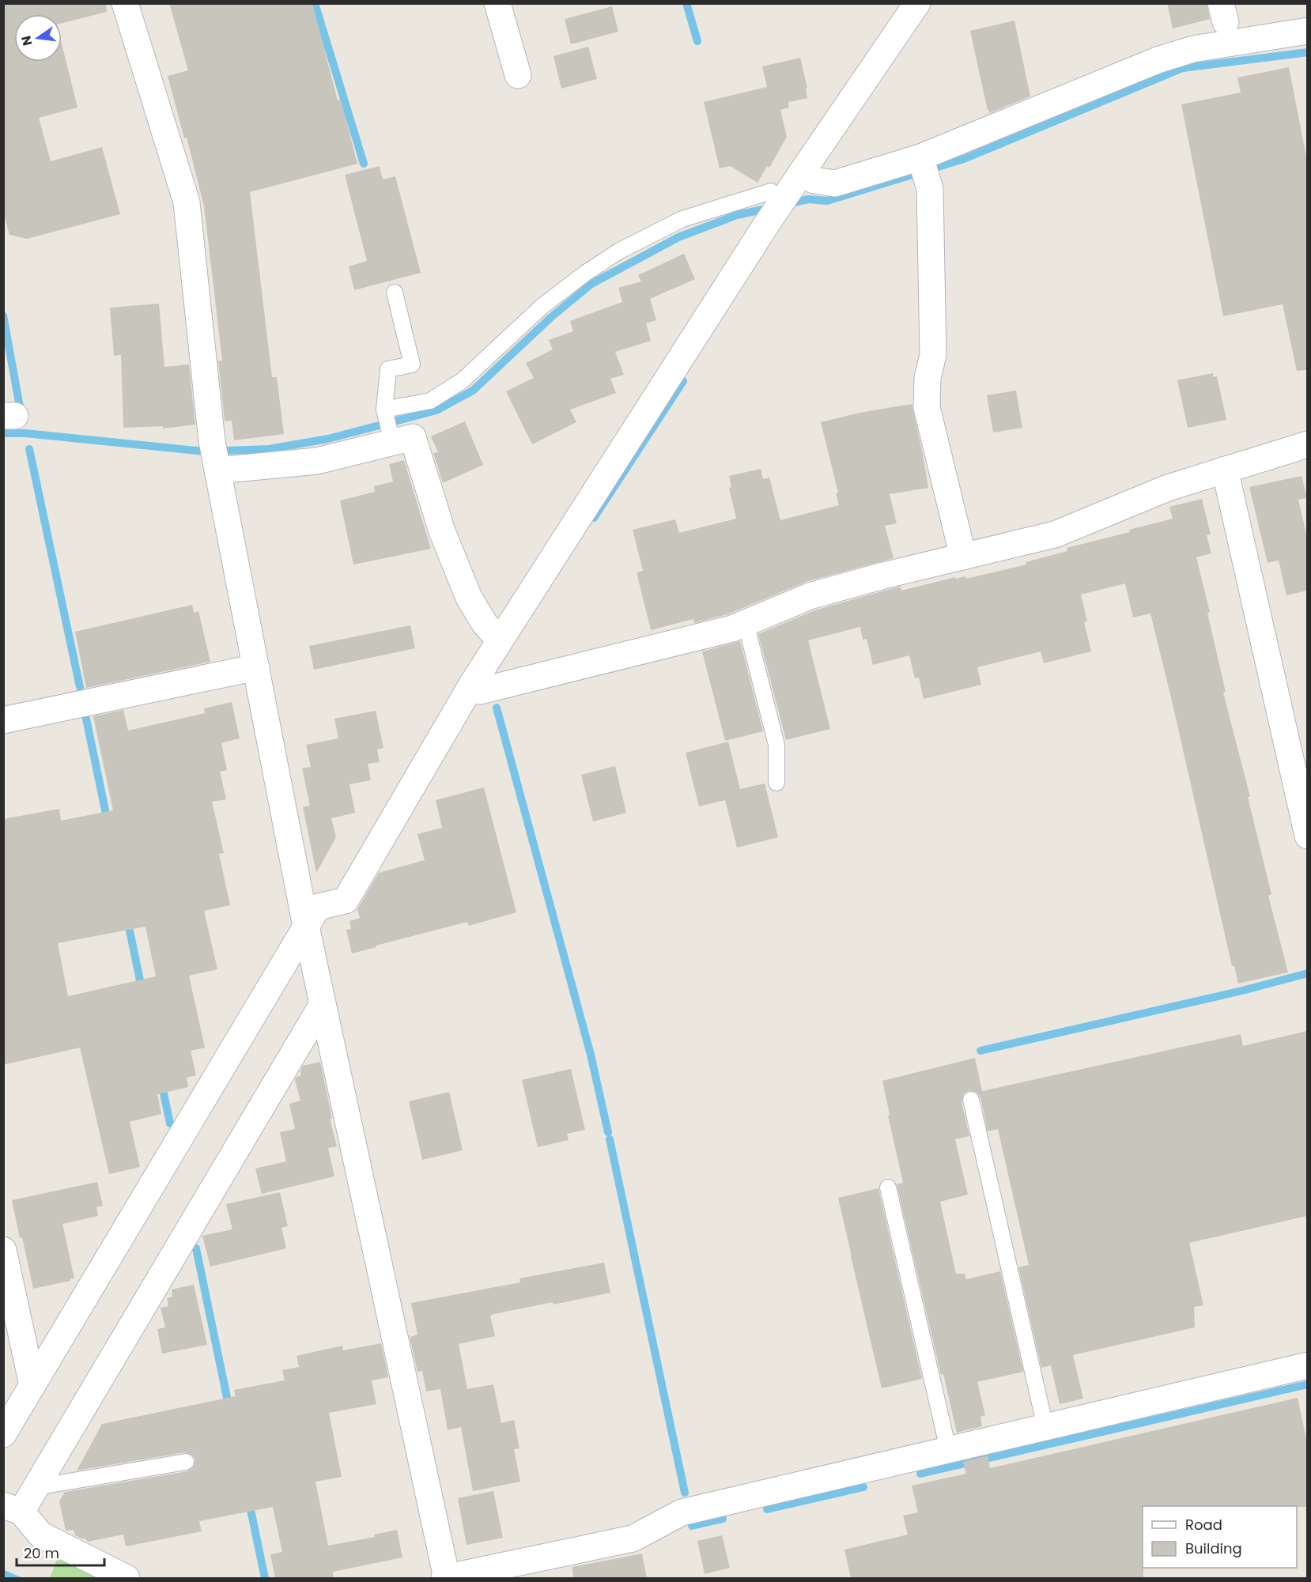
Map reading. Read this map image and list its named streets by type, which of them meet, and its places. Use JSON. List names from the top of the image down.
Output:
{
  "legend": ["Road", "Building"],
  "scale_bar": "20 m",
  "north": "left"
}
